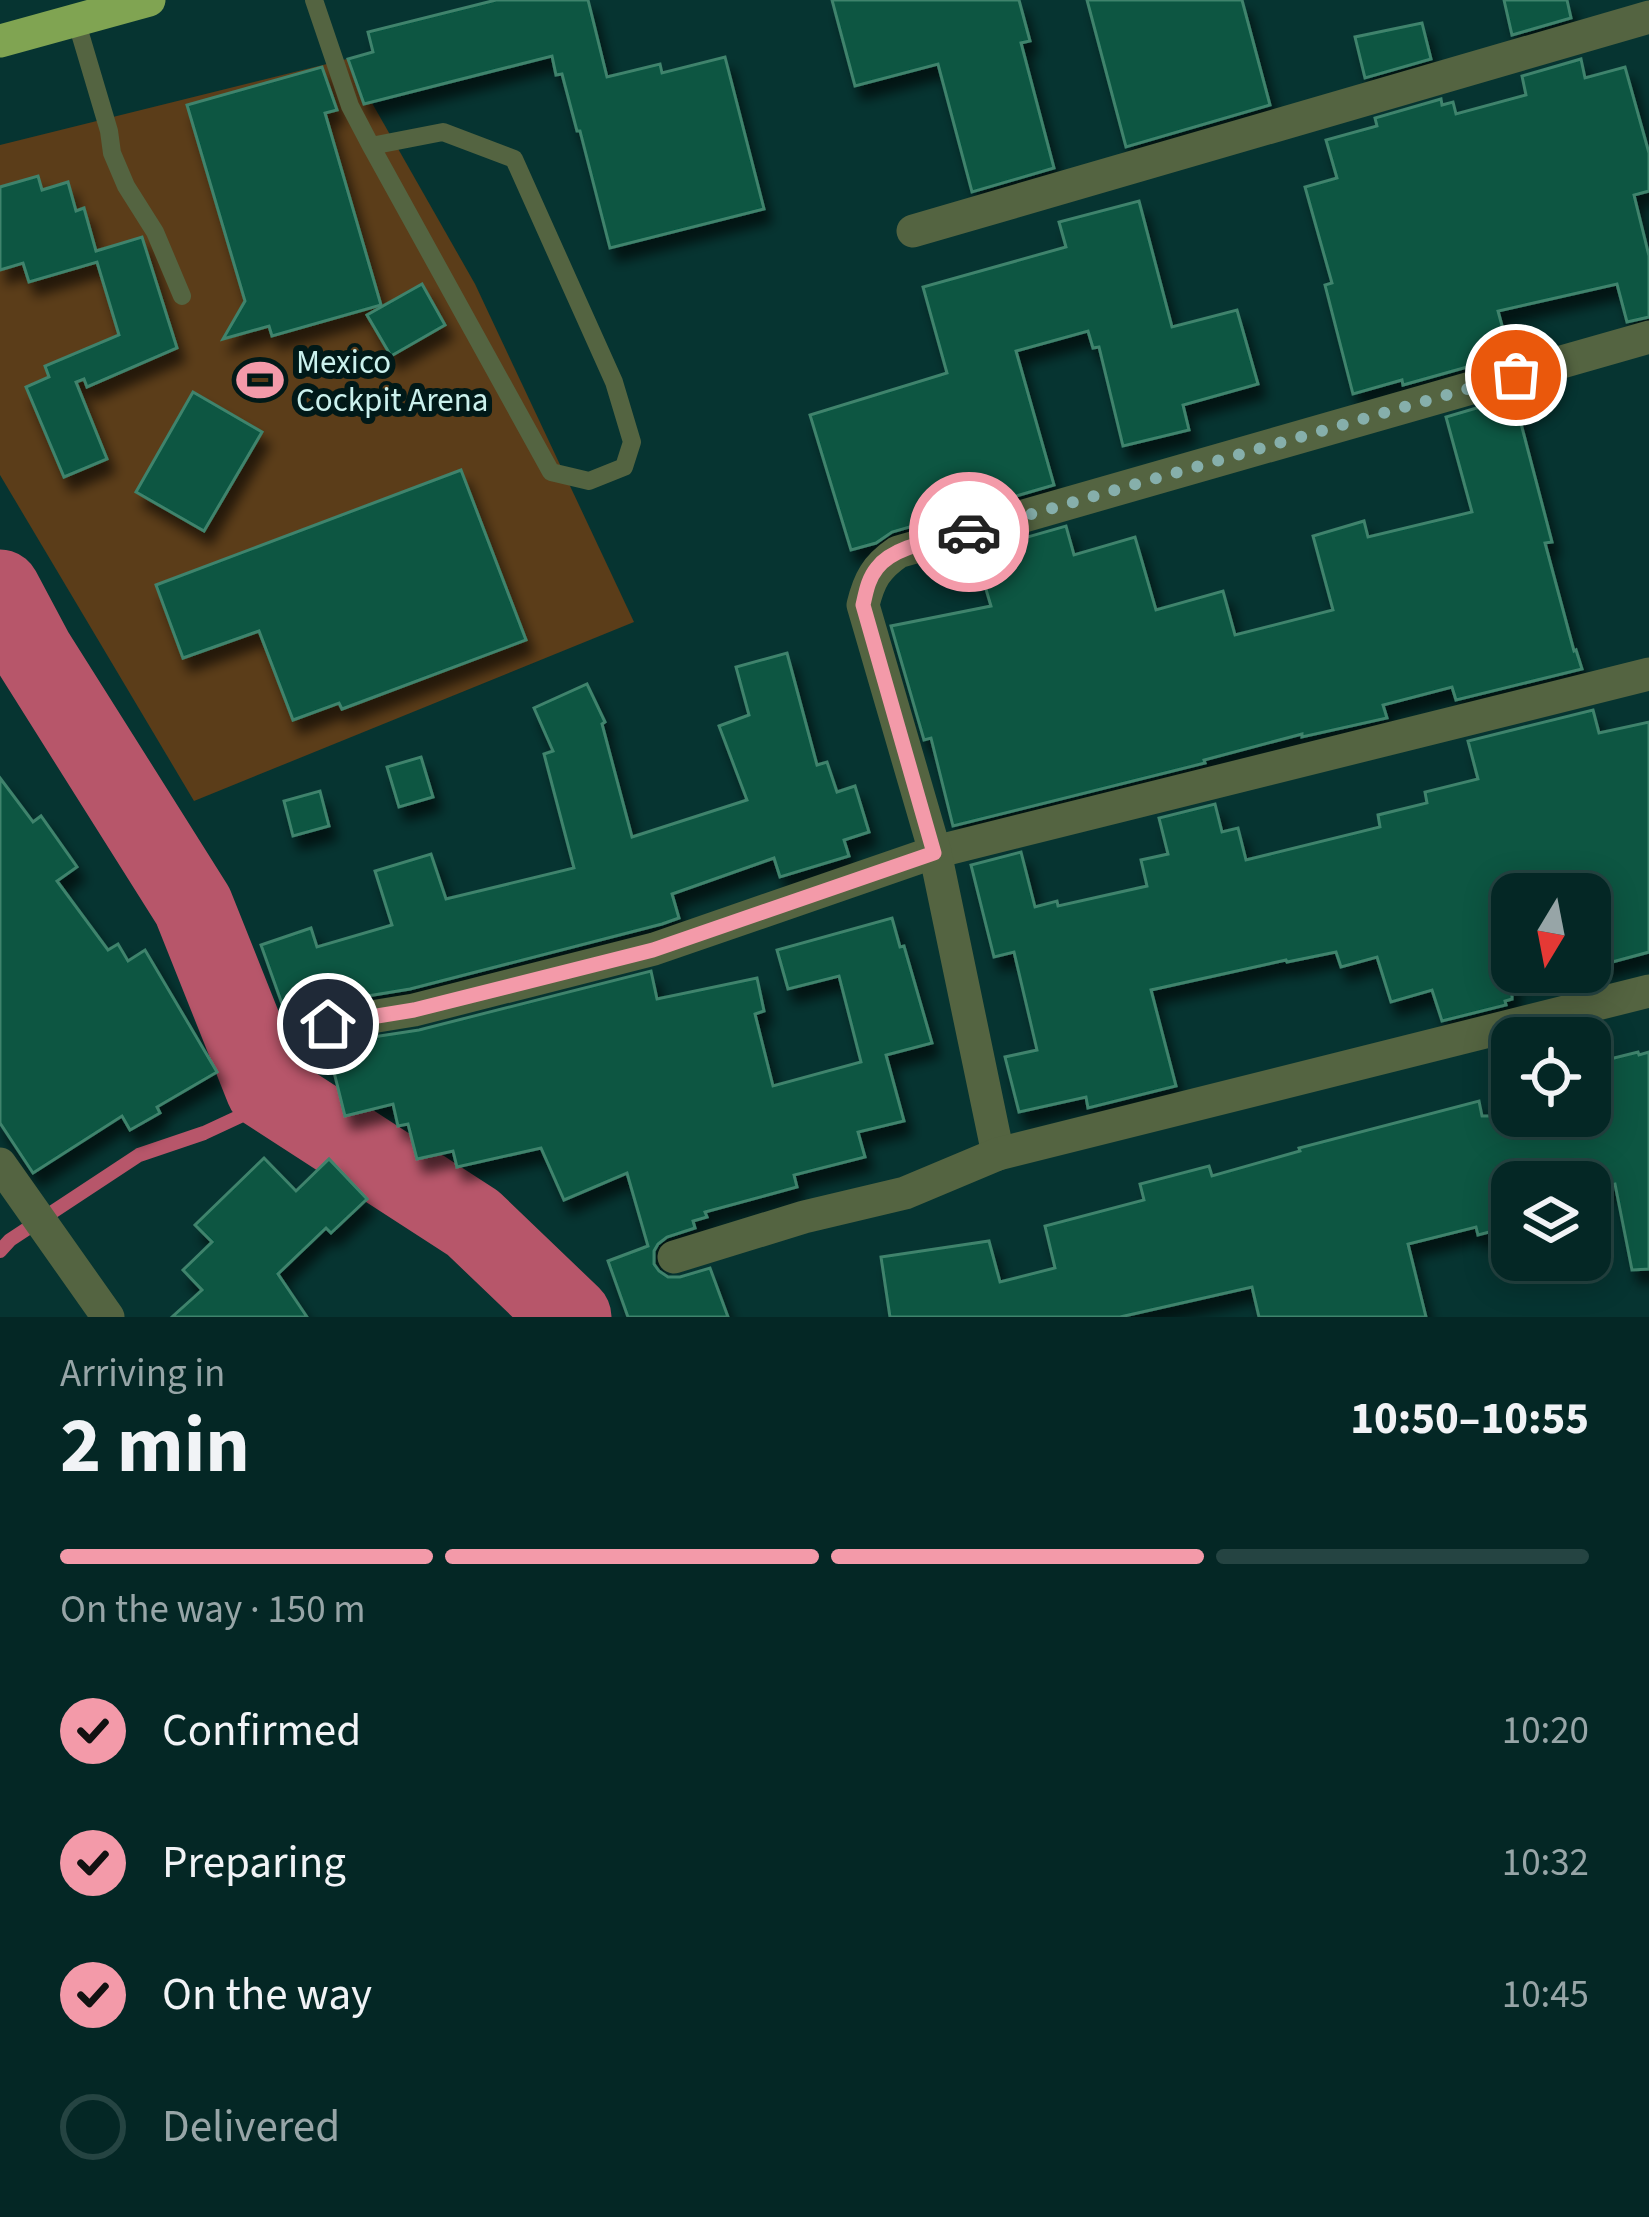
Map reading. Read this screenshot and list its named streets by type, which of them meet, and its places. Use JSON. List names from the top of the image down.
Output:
{
  "places": {
    "sports": ["Mexico Cockpit Arena"]
  },
  "north": "bottom",
  "page": {
    "heading": ["2 min", "Arriving in", "10:50–10:55"],
    "bar": "On the way · 150 m",
    "list": [
      ["Confirmed", "10:20"],
      ["Preparing", "10:32"],
      ["On the way", "10:45"],
      "Delivered"
    ]
  }
}
